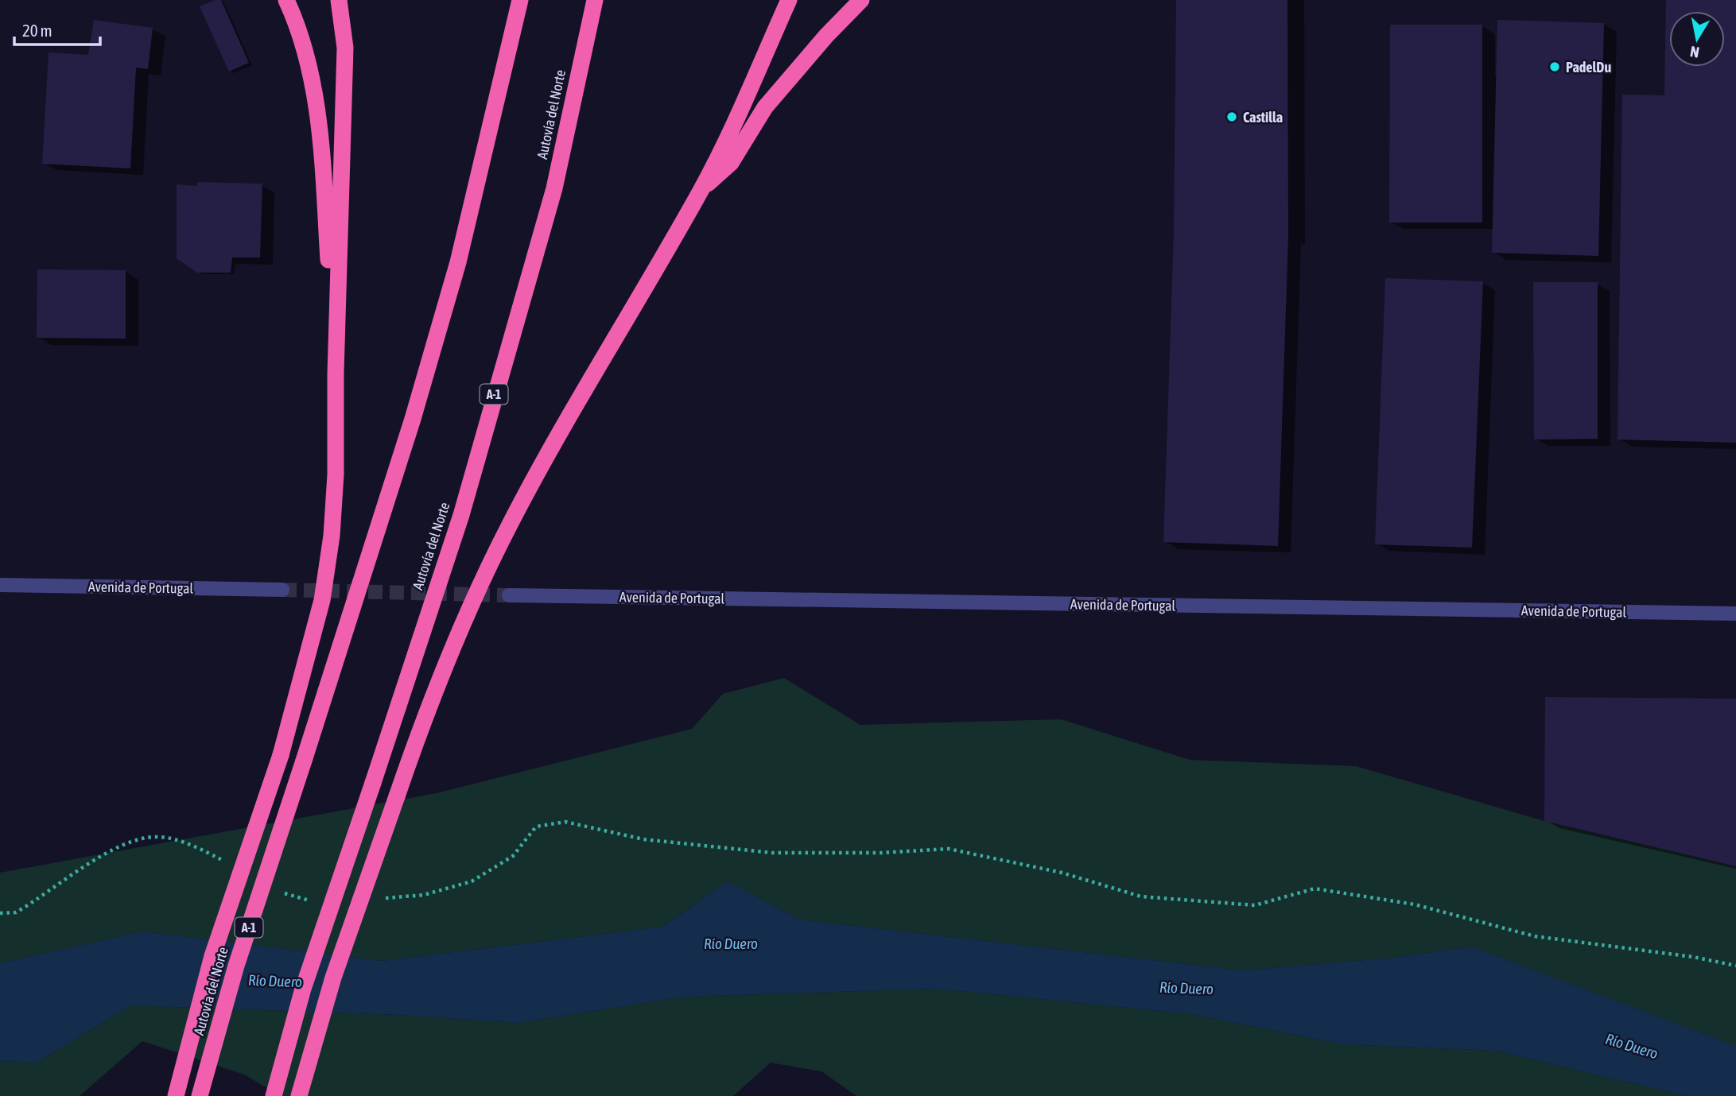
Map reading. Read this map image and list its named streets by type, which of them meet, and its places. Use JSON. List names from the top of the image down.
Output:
{
  "streets": {
    "highway": ["Autovía del Norte", "A-1"],
    "street": ["Avenida de Portugal"]
  },
  "water": ["Río Duero"],
  "places": ["PadelDu", "Castilla"],
  "scale_bar": "20 m",
  "north": "bottom"
}
